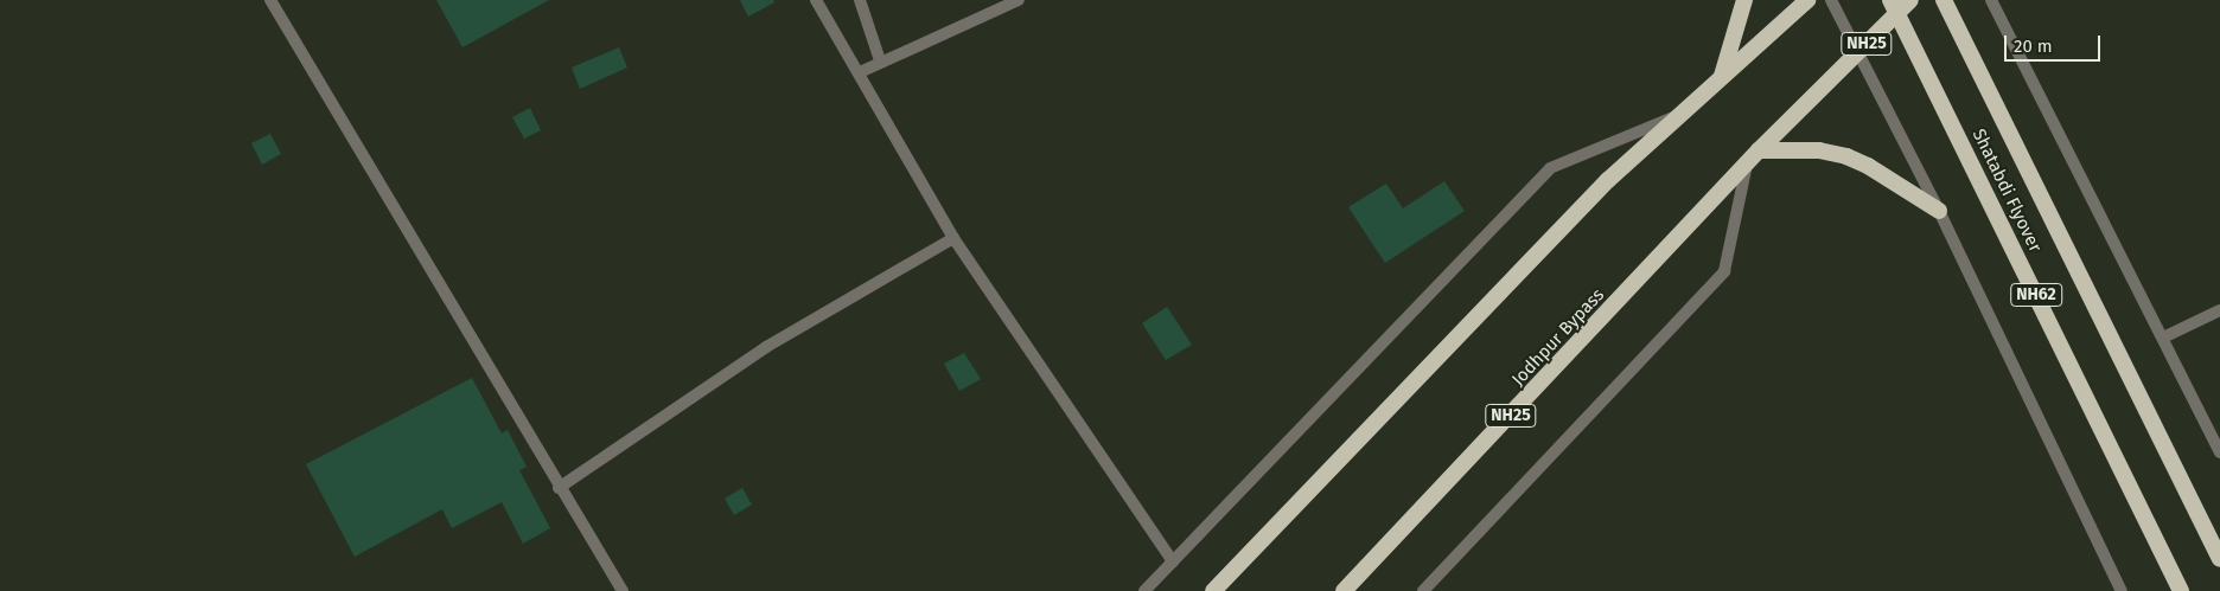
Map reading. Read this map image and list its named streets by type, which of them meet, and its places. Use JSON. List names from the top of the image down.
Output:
{
  "streets": {
    "highway": [
      "NH25",
      "Shatabdi Flyover",
      "NH62",
      "Jodhpur Bypass"
    ]
  },
  "crossings": [
    ["NH25", "Jodhpur Bypass"]
  ],
  "scale_bar": "20 m"
}
